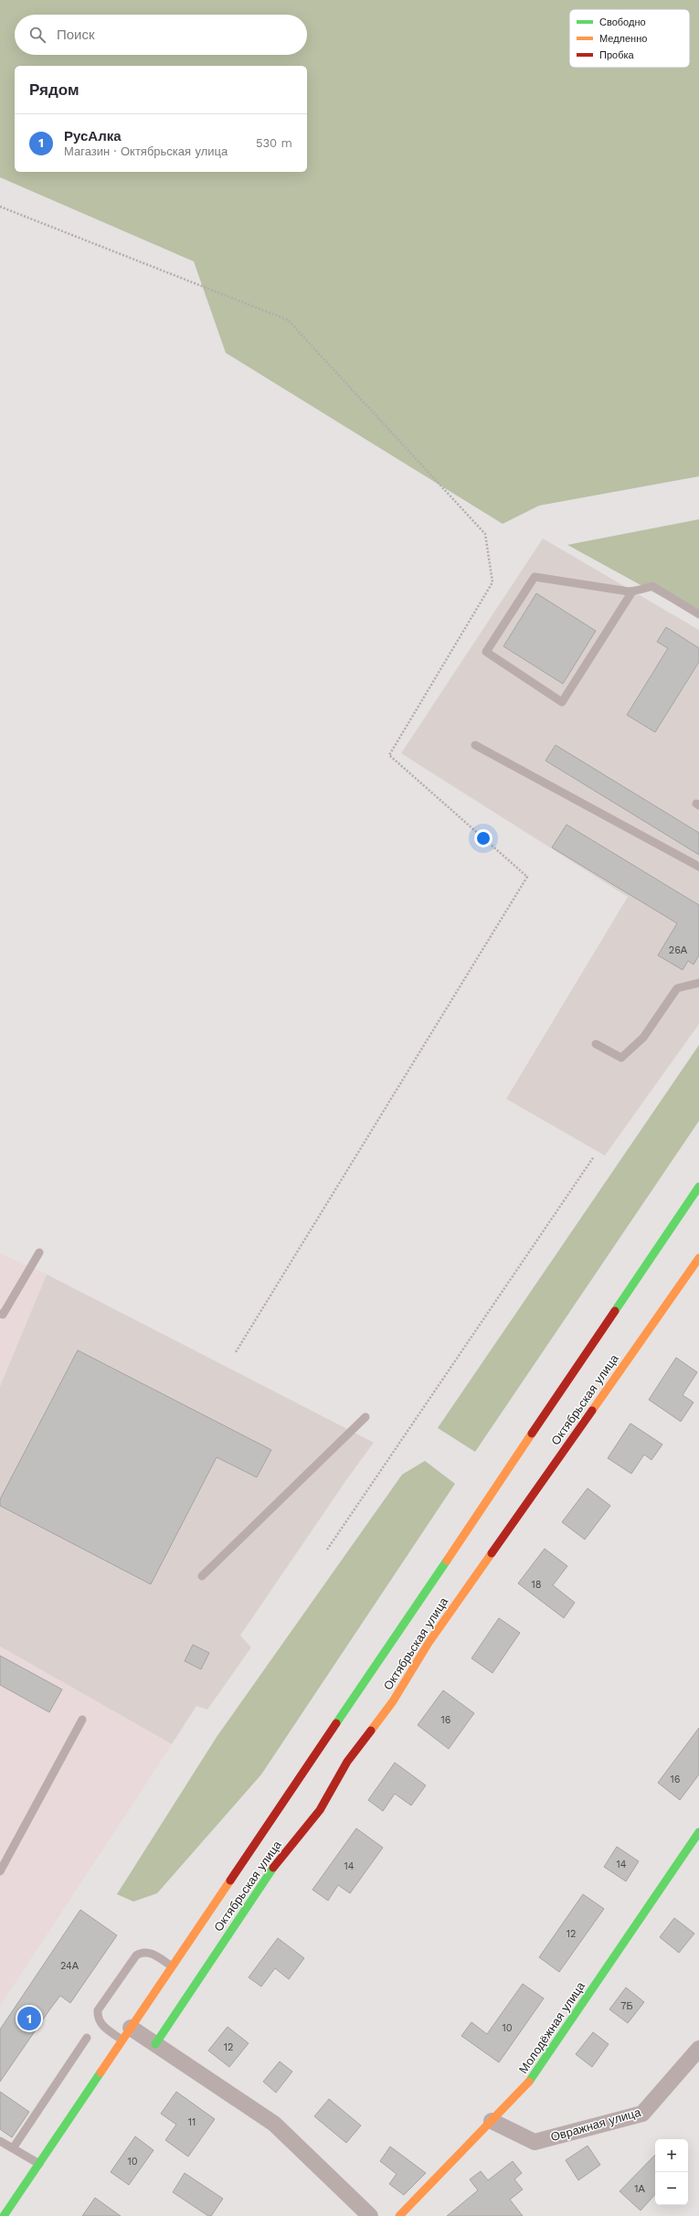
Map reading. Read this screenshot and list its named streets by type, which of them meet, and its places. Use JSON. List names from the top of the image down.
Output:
{
  "streets": {
    "street": ["Октябрьская улица", "Молодёжная улица", "Овражная улица"]
  },
  "crossings": [
    ["Молодёжная улица", "Овражная улица"]
  ],
  "house_numbers": [
    "26А",
    "18",
    "16",
    "16",
    "14",
    "14",
    "12",
    "24А",
    "7Б",
    "10",
    "12",
    "11",
    "10",
    "1А"
  ],
  "legend": ["Свободно", "Медленно", "Пробка"],
  "page": {
    "search": "Поиск",
    "heading": "Рядом",
    "list": [
      {
        "mark": "1",
        "name": "РусАлка",
        "note": "Магазин · Октябрьская улица",
        "value": "530 m"
      }
    ],
    "pins": "1",
    "map_buttons": ["+", "−"]
  }
}
